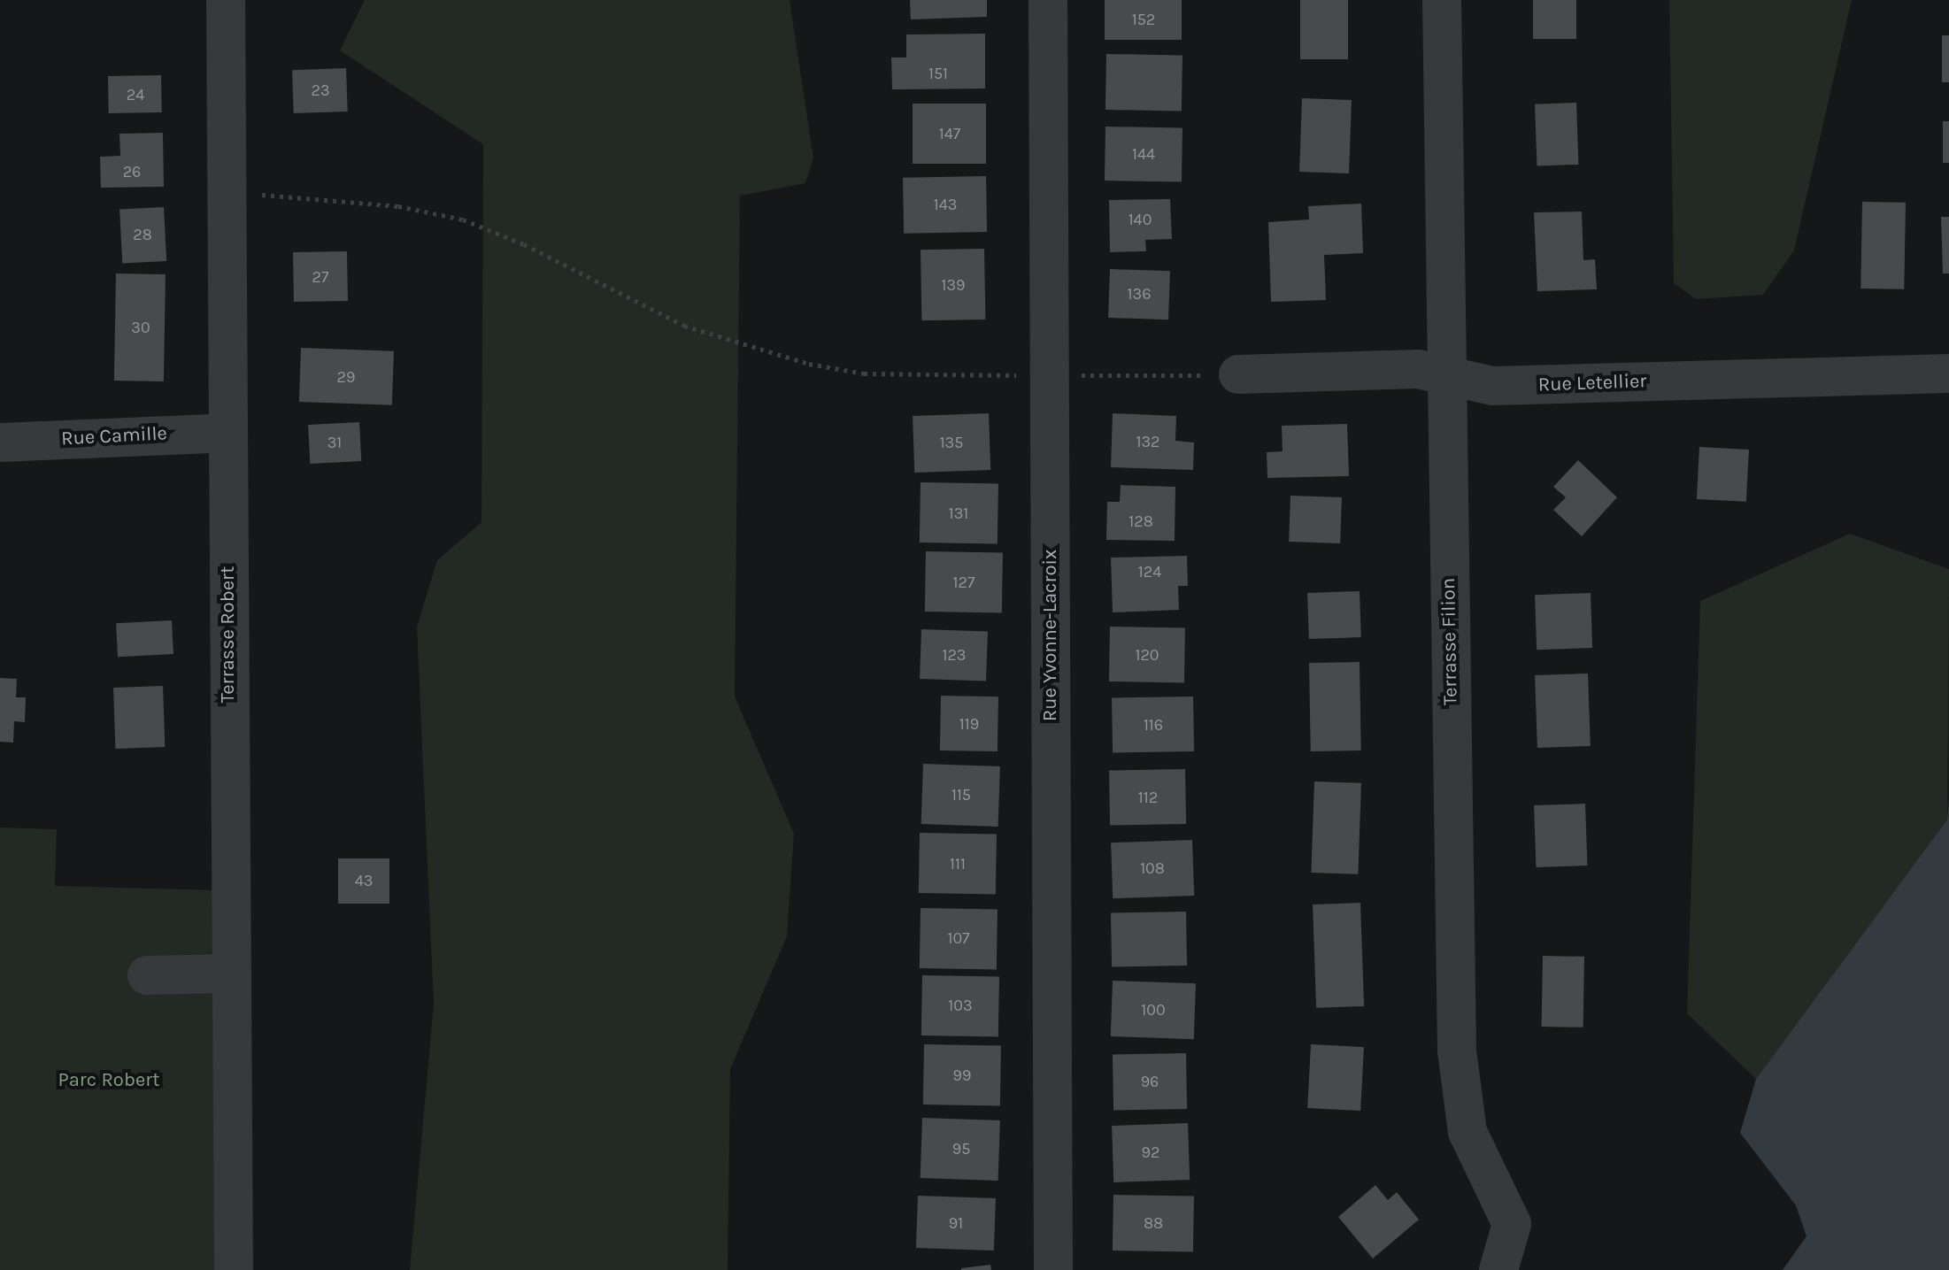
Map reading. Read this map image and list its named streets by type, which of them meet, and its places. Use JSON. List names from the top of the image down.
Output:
{
  "streets": {
    "street": [
      "Rue Letellier",
      "Rue Camille",
      "Terrasse Robert",
      "Rue Yvonne-Lacroix",
      "Terrasse Filion"
    ]
  },
  "crossings": [
    ["Rue Letellier", "Terrasse Filion"],
    ["Rue Camille", "Terrasse Robert"]
  ],
  "parks": ["Parc Robert"],
  "house_numbers": [
    "152",
    "151",
    "23",
    "24",
    "147",
    "144",
    "26",
    "143",
    "140",
    "28",
    "27",
    "139",
    "136",
    "30",
    "29",
    "132",
    "31",
    "135",
    "131",
    "128",
    "124",
    "127",
    "123",
    "120",
    "119",
    "116",
    "115",
    "112",
    "111",
    "108",
    "43",
    "107",
    "103",
    "100",
    "99",
    "96",
    "95",
    "92",
    "91",
    "88"
  ]
}
